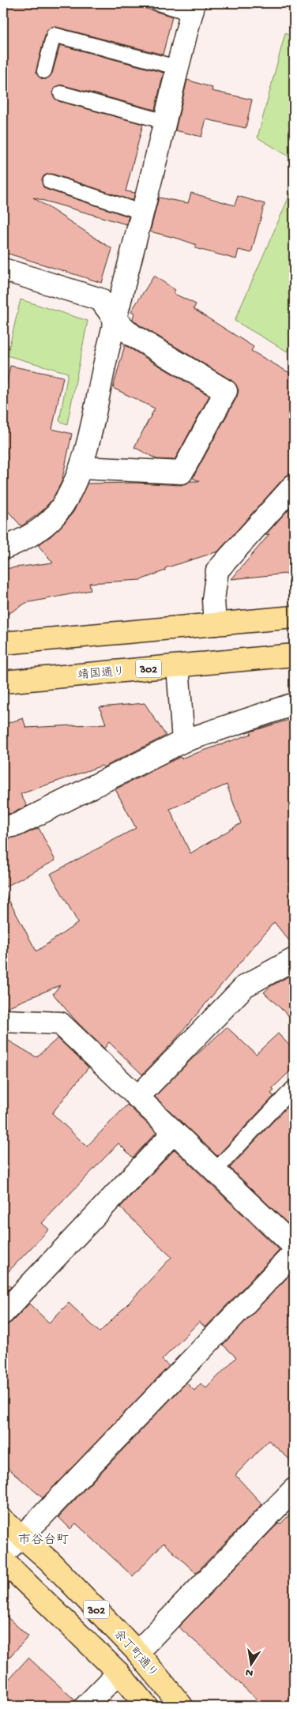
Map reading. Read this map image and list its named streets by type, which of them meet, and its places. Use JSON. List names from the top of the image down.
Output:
{
  "streets": {
    "main road": ["302", "靖国通り", "余丁町通り"]
  },
  "districts": ["市谷台町"],
  "north": "bottom"
}
